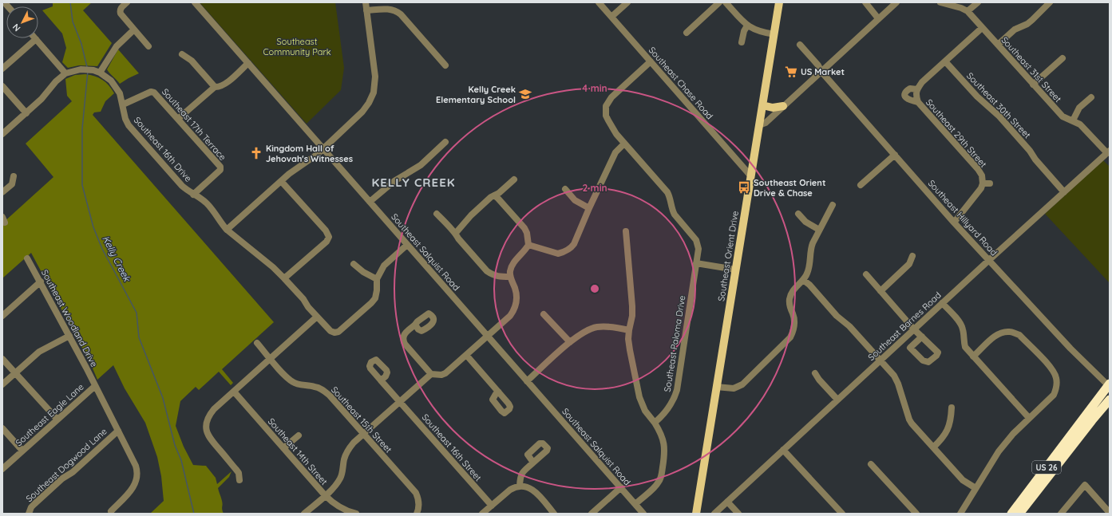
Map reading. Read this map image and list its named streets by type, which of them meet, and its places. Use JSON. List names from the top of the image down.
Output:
{
  "streets": {
    "highway": ["US 26"],
    "main road": ["Southeast Orient Drive"],
    "street": [
      "Southeast 31st Street",
      "Southeast Chase Road",
      "Southeast 30th Street",
      "Southeast 17th Terrace",
      "Southeast 29th Street",
      "Southeast 16th Drive",
      "Southeast Hillyard Road",
      "Southeast Salquist Road",
      "Southeast Woodland Drive",
      "Southeast Barnes Road",
      "Southeast Paloma Drive",
      "Southeast Eagle Lane",
      "Southeast 15th Street",
      "Southeast 16th Street",
      "Southeast 14th Street",
      "Southeast Dogwood Lane"
    ]
  },
  "crossings": [
    ["Southeast 31st Street", "Southeast Barnes Road"],
    ["Southeast Chase Road", "Southeast Orient Drive"],
    ["Southeast 30th Street", "Southeast Barnes Road"],
    ["Southeast 17th Terrace", "Southeast 16th Drive"],
    ["Southeast 29th Street", "Southeast Hillyard Road"],
    ["Southeast Hillyard Road", "Southeast Barnes Road"],
    ["Southeast Hillyard Road", "US 26"],
    ["Southeast Woodland Drive", "Southeast Eagle Lane"],
    ["Southeast Woodland Drive", "Southeast Dogwood Lane"]
  ],
  "districts": ["KELLY CREEK"],
  "water": ["Kelly Creek"],
  "parks": ["Southeast Community Park"],
  "places": {
    "supermarket": ["US Market"],
    "school or university": ["Kelly Creek Elementary School"],
    "church": ["Kingdom Hall of Jehovah's Witnesses"],
    "bus stop": ["Southeast Orient Drive & Chase"]
  },
  "north": "bottom left",
  "rings": ["4 min", "2 min"]
}
